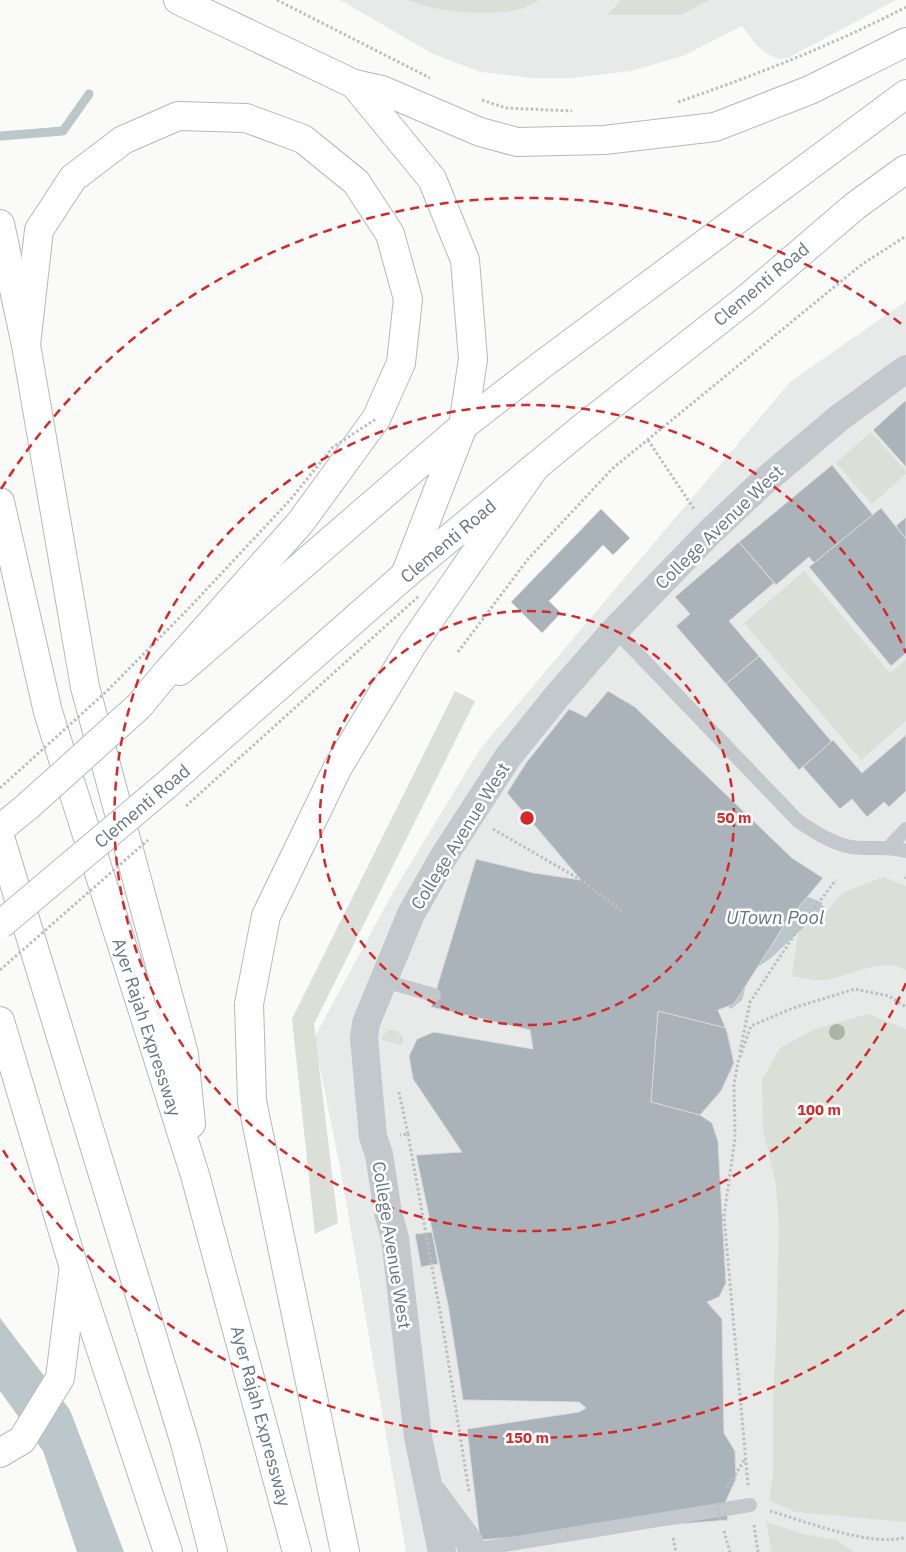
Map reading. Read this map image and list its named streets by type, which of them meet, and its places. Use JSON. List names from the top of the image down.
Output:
{
  "streets": {
    "main road": ["Clementi Road", "Ayer Rajah Expressway"],
    "street": ["College Avenue West"]
  },
  "water": ["UTown Pool"],
  "rings": ["50 m", "100 m", "150 m"]
}
